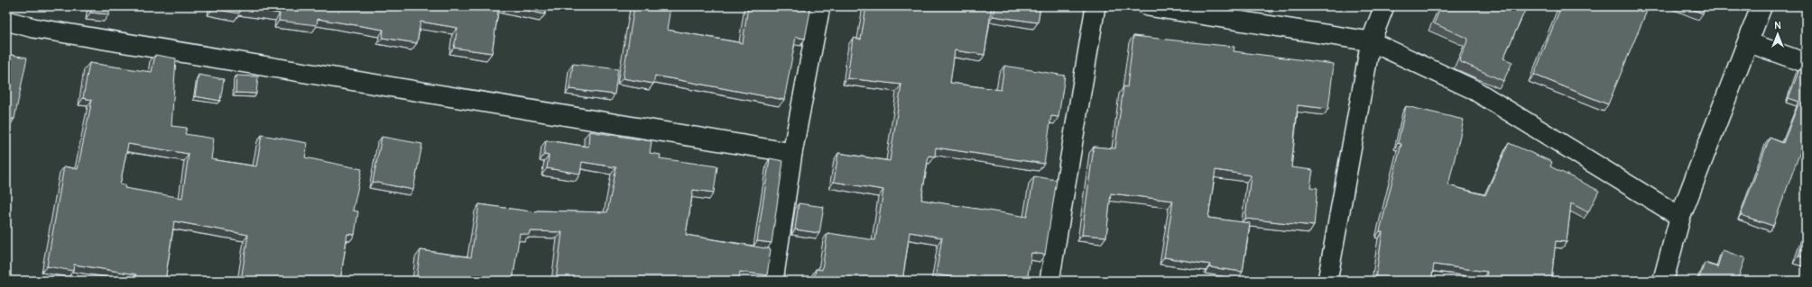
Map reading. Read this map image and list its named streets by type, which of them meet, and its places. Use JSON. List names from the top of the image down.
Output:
{
  "north": "top"
}
